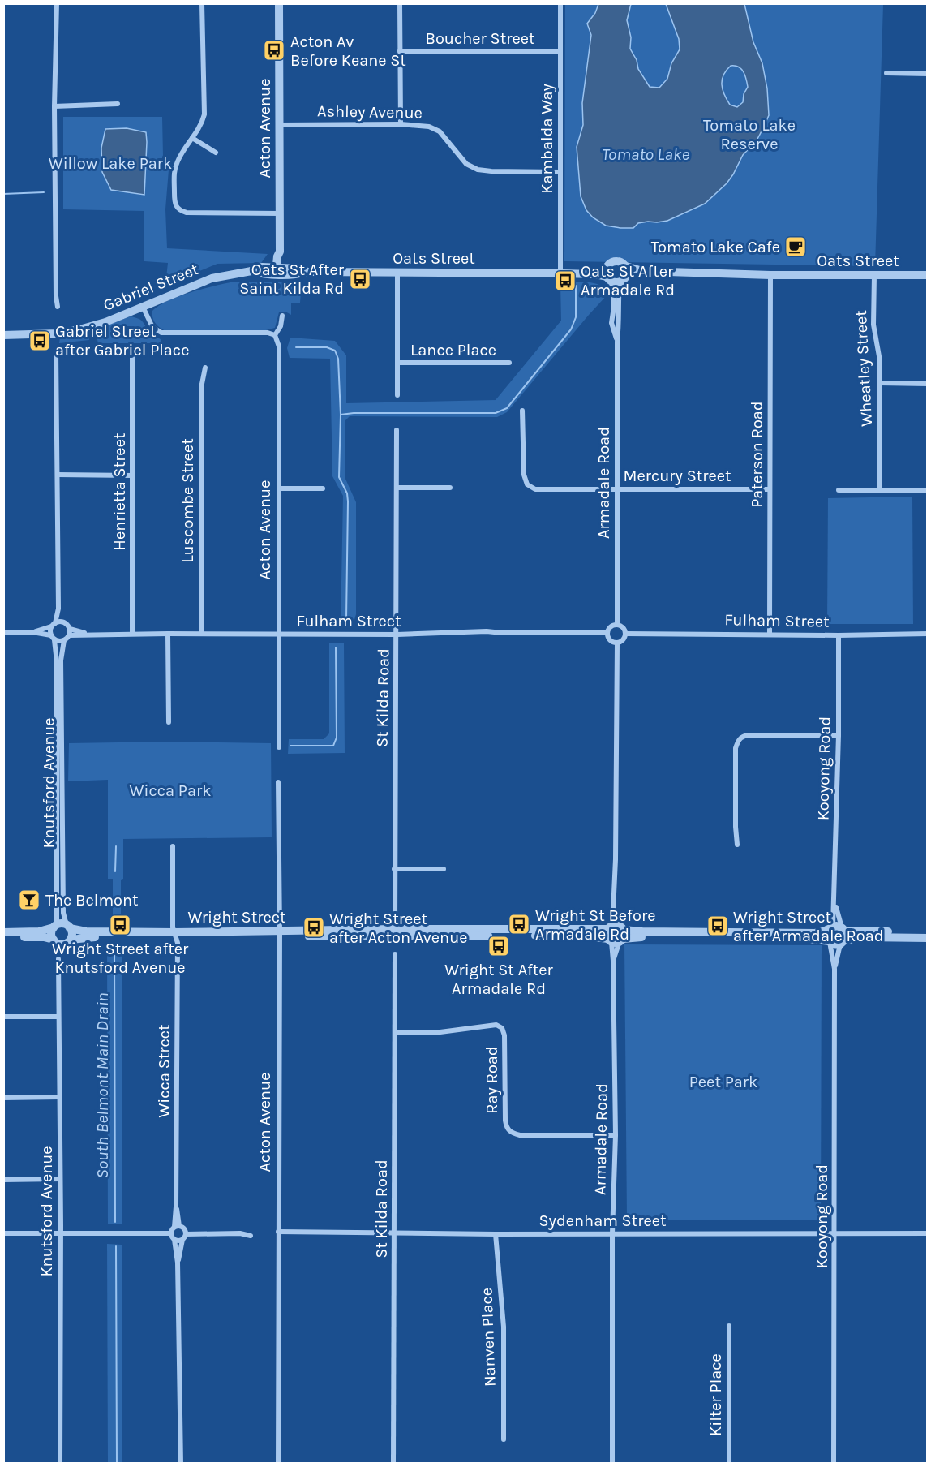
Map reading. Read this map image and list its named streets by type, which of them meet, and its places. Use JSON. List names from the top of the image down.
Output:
{
  "streets": {
    "street": [
      "Boucher Street",
      "Ashley Avenue",
      "Acton Avenue",
      "Kambalda Way",
      "Oats Street",
      "Gabriel Street",
      "Lance Place",
      "Wheatley Street",
      "Paterson Road",
      "Mercury Street",
      "Armadale Road",
      "Henrietta Street",
      "Luscombe Street",
      "Fulham Street",
      "St Kilda Road",
      "Kooyong Road",
      "Knutsford Avenue",
      "Wright Street",
      "Wicca Street",
      "Ray Road",
      "Sydenham Street",
      "Nanven Place",
      "Kilter Place"
    ]
  },
  "crossings": [
    ["Boucher Street", "Kambalda Way"],
    ["Ashley Avenue", "Acton Avenue"],
    ["Ashley Avenue", "Kambalda Way"],
    ["Acton Avenue", "Oats Street"],
    ["Acton Avenue", "Gabriel Street"],
    ["Acton Avenue", "Fulham Street"],
    ["Acton Avenue", "Wright Street"],
    ["Acton Avenue", "Sydenham Street"],
    ["Kambalda Way", "Oats Street"],
    ["Oats Street", "Gabriel Street"],
    ["Oats Street", "Wheatley Street"],
    ["Oats Street", "Paterson Road"],
    ["Oats Street", "Armadale Road"],
    ["Paterson Road", "Mercury Street"],
    ["Paterson Road", "Fulham Street"],
    ["Mercury Street", "Armadale Road"],
    ["Armadale Road", "Fulham Street"],
    ["Armadale Road", "Wright Street"],
    ["Armadale Road", "Ray Road"],
    ["Armadale Road", "Sydenham Street"],
    ["Henrietta Street", "Fulham Street"],
    ["Luscombe Street", "Fulham Street"],
    ["Fulham Street", "St Kilda Road"],
    ["Fulham Street", "Kooyong Road"],
    ["Fulham Street", "Knutsford Avenue"],
    ["St Kilda Road", "Wright Street"],
    ["St Kilda Road", "Ray Road"],
    ["St Kilda Road", "Sydenham Street"],
    ["Kooyong Road", "Wright Street"],
    ["Kooyong Road", "Sydenham Street"],
    ["Knutsford Avenue", "Wright Street"],
    ["Wright Street", "Wicca Street"],
    ["Sydenham Street", "Nanven Place"]
  ],
  "water": ["Tomato Lake", "South Belmont Main Drain"],
  "parks": [
    "Tomato Lake Reserve",
    "Willow Lake Park",
    "Wicca Park",
    "Peet Park"
  ],
  "places": {
    "bus stop": [
      "Acton Av Before Keane St",
      "Oats St After Saint Kilda Rd",
      "Oats St After Armadale Rd",
      "Gabriel Street after Gabriel Place",
      "Wright St Before Armadale Rd",
      "Wright Street after Knutsford Avenue",
      "Wright Street after Armadale Road",
      "Wright Street after Acton Avenue",
      "Wright St After Armadale Rd"
    ],
    "cafe": ["Tomato Lake Cafe"],
    "bar": ["The Belmont"]
  }
}
